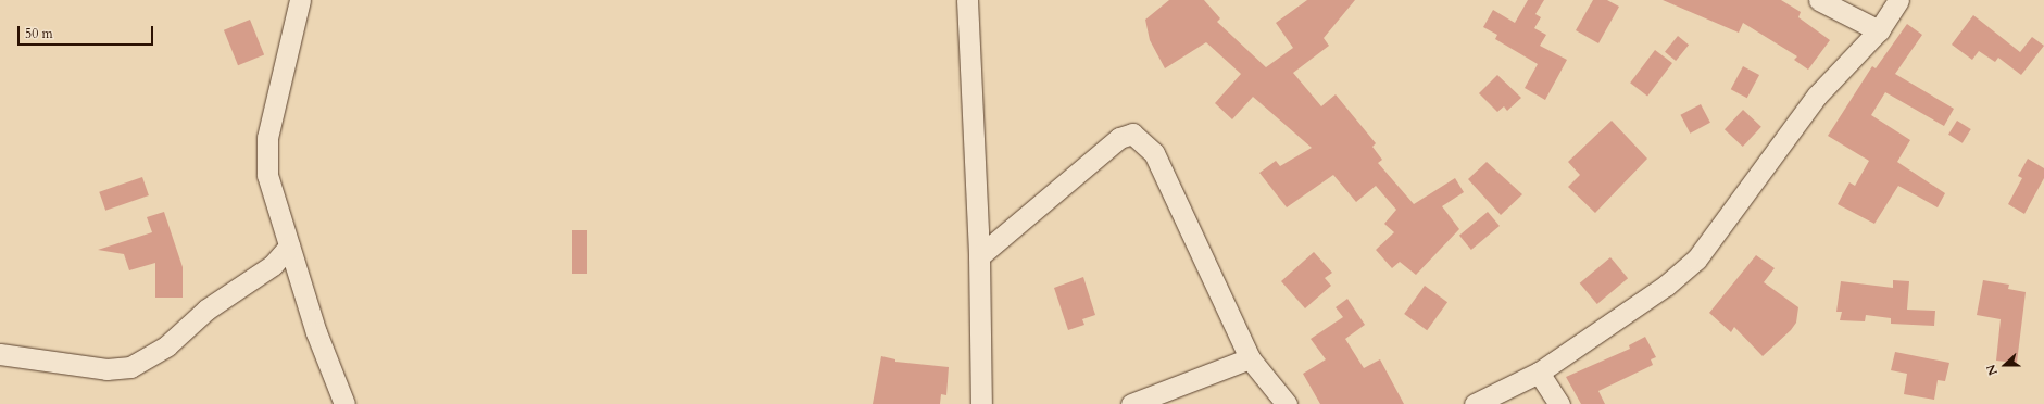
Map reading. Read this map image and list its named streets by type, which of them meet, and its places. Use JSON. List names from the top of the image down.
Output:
{
  "scale_bar": "50 m",
  "north": "left"
}
